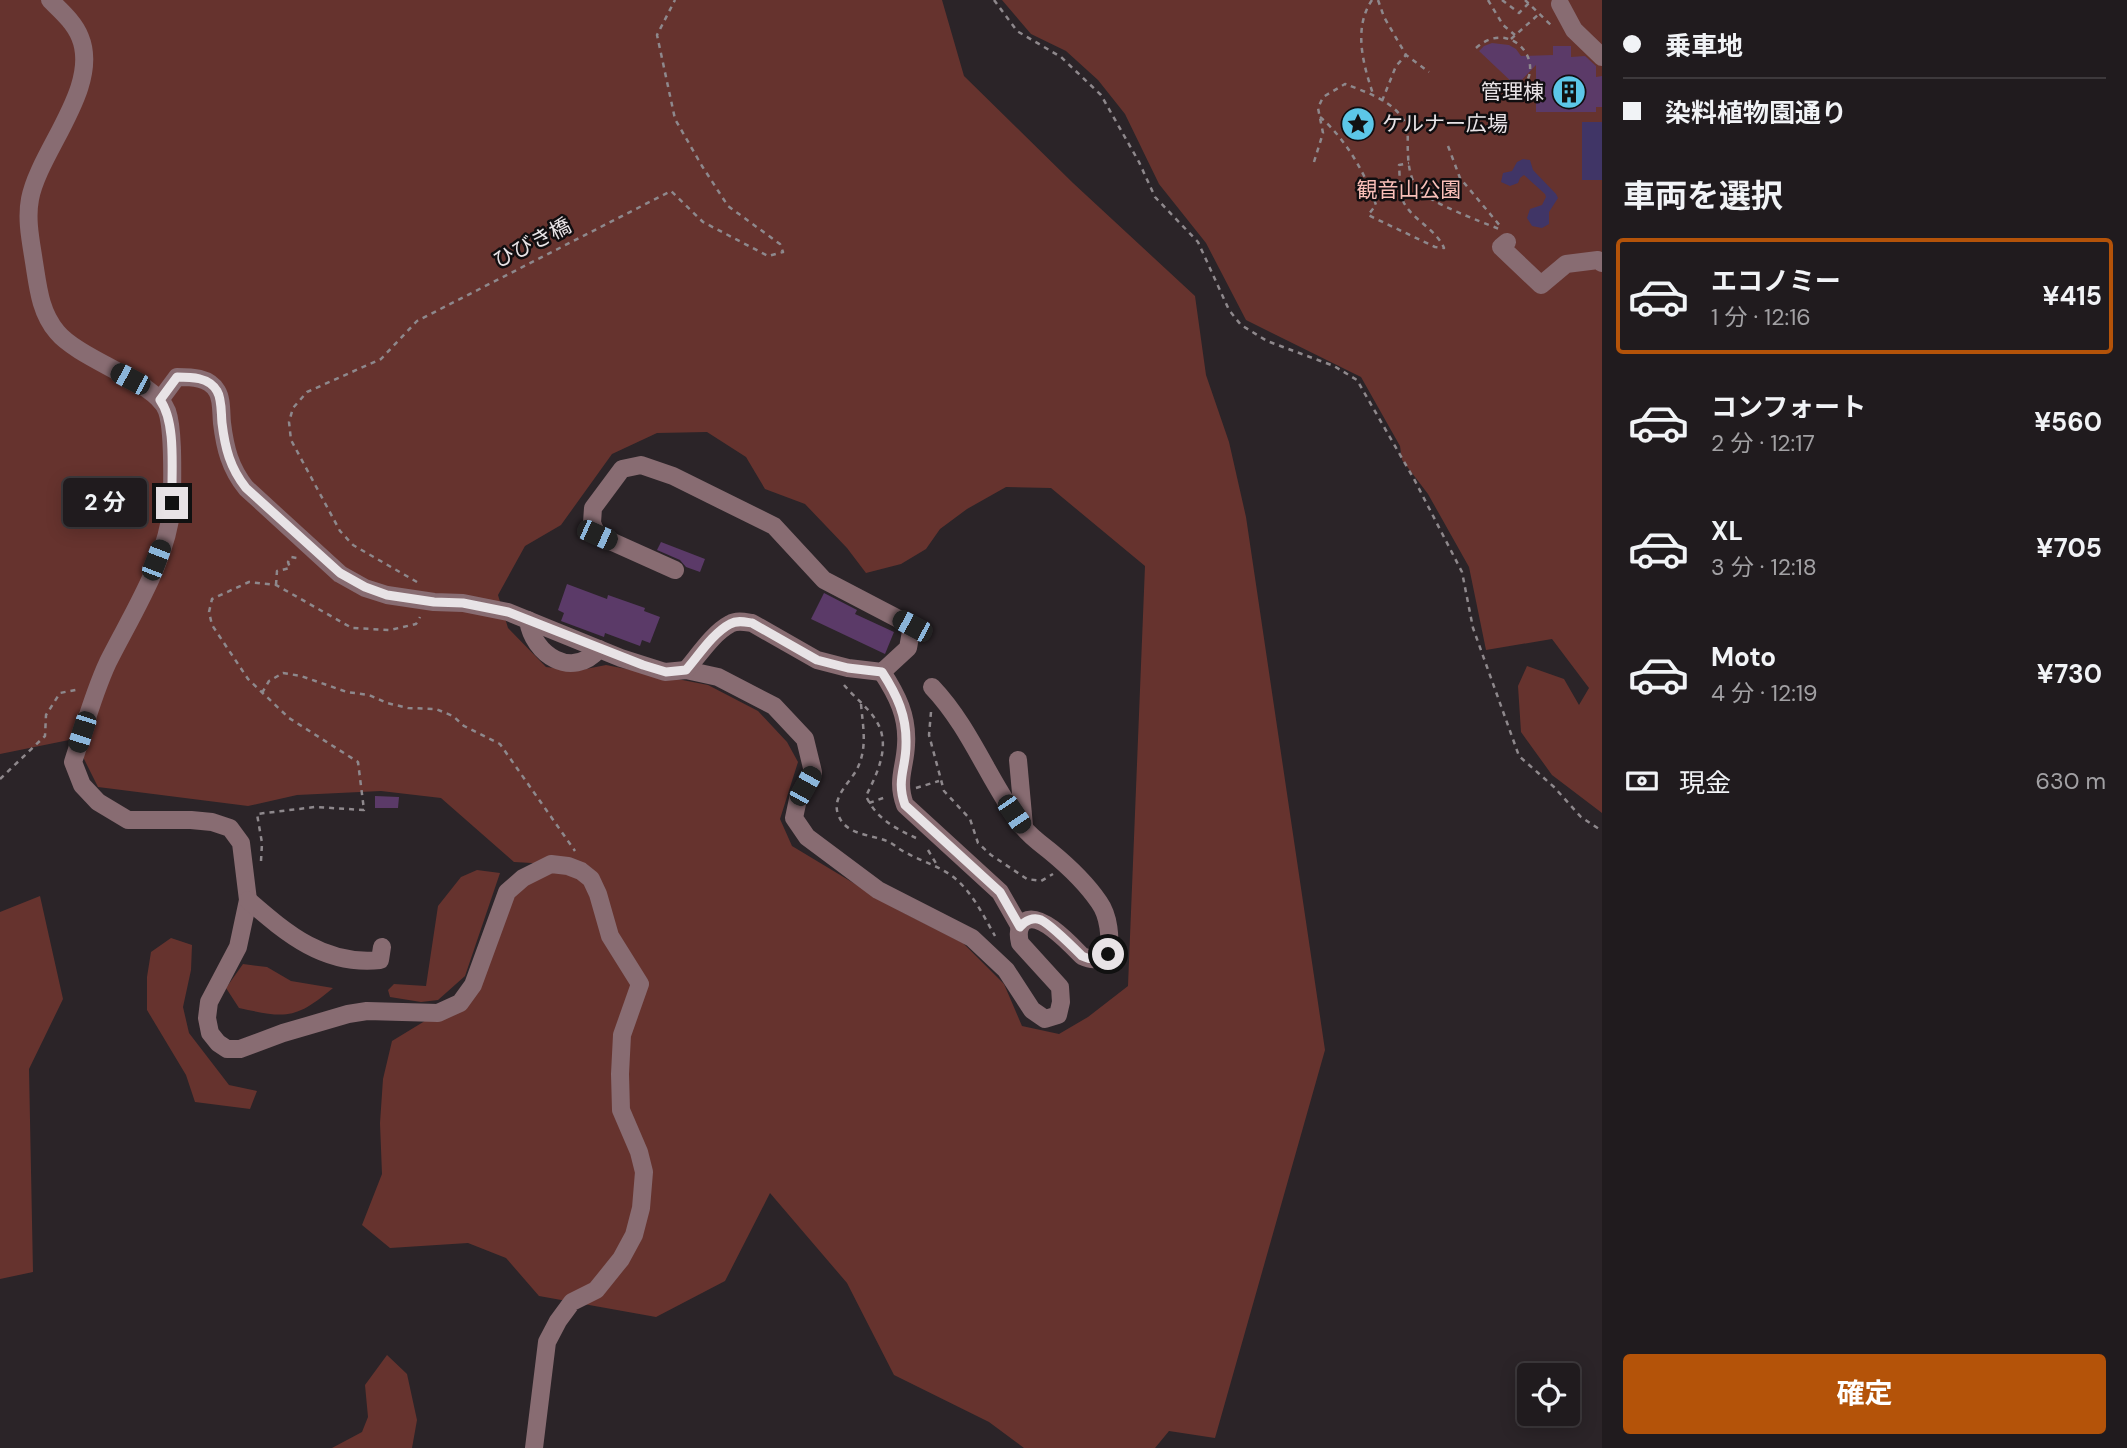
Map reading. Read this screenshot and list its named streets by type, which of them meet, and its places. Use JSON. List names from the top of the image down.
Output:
{
  "streets": {
    "path": ["ひびき橋"]
  },
  "parks": ["観音山公園"],
  "places": {
    "building": ["管理棟"],
    "place": ["ケルナー広場"]
  },
  "page": {
    "banner": ["乗車地", "染料植物園通り"],
    "heading": "車両を選択",
    "list": [
      {
        "name": "エコノミー",
        "note": "1 分 · 12:16",
        "value": "¥415"
      },
      {
        "name": "コンフォート",
        "note": "2 分 · 12:17",
        "value": "¥560"
      },
      {
        "name": "XL",
        "note": "3 分 · 12:18",
        "value": "¥705"
      },
      {
        "name": "Moto",
        "note": "4 分 · 12:19",
        "value": "¥730"
      }
    ],
    "bubble": "2 分",
    "pay": ["現金", "630 m"],
    "buttons": "確定"
  }
}
